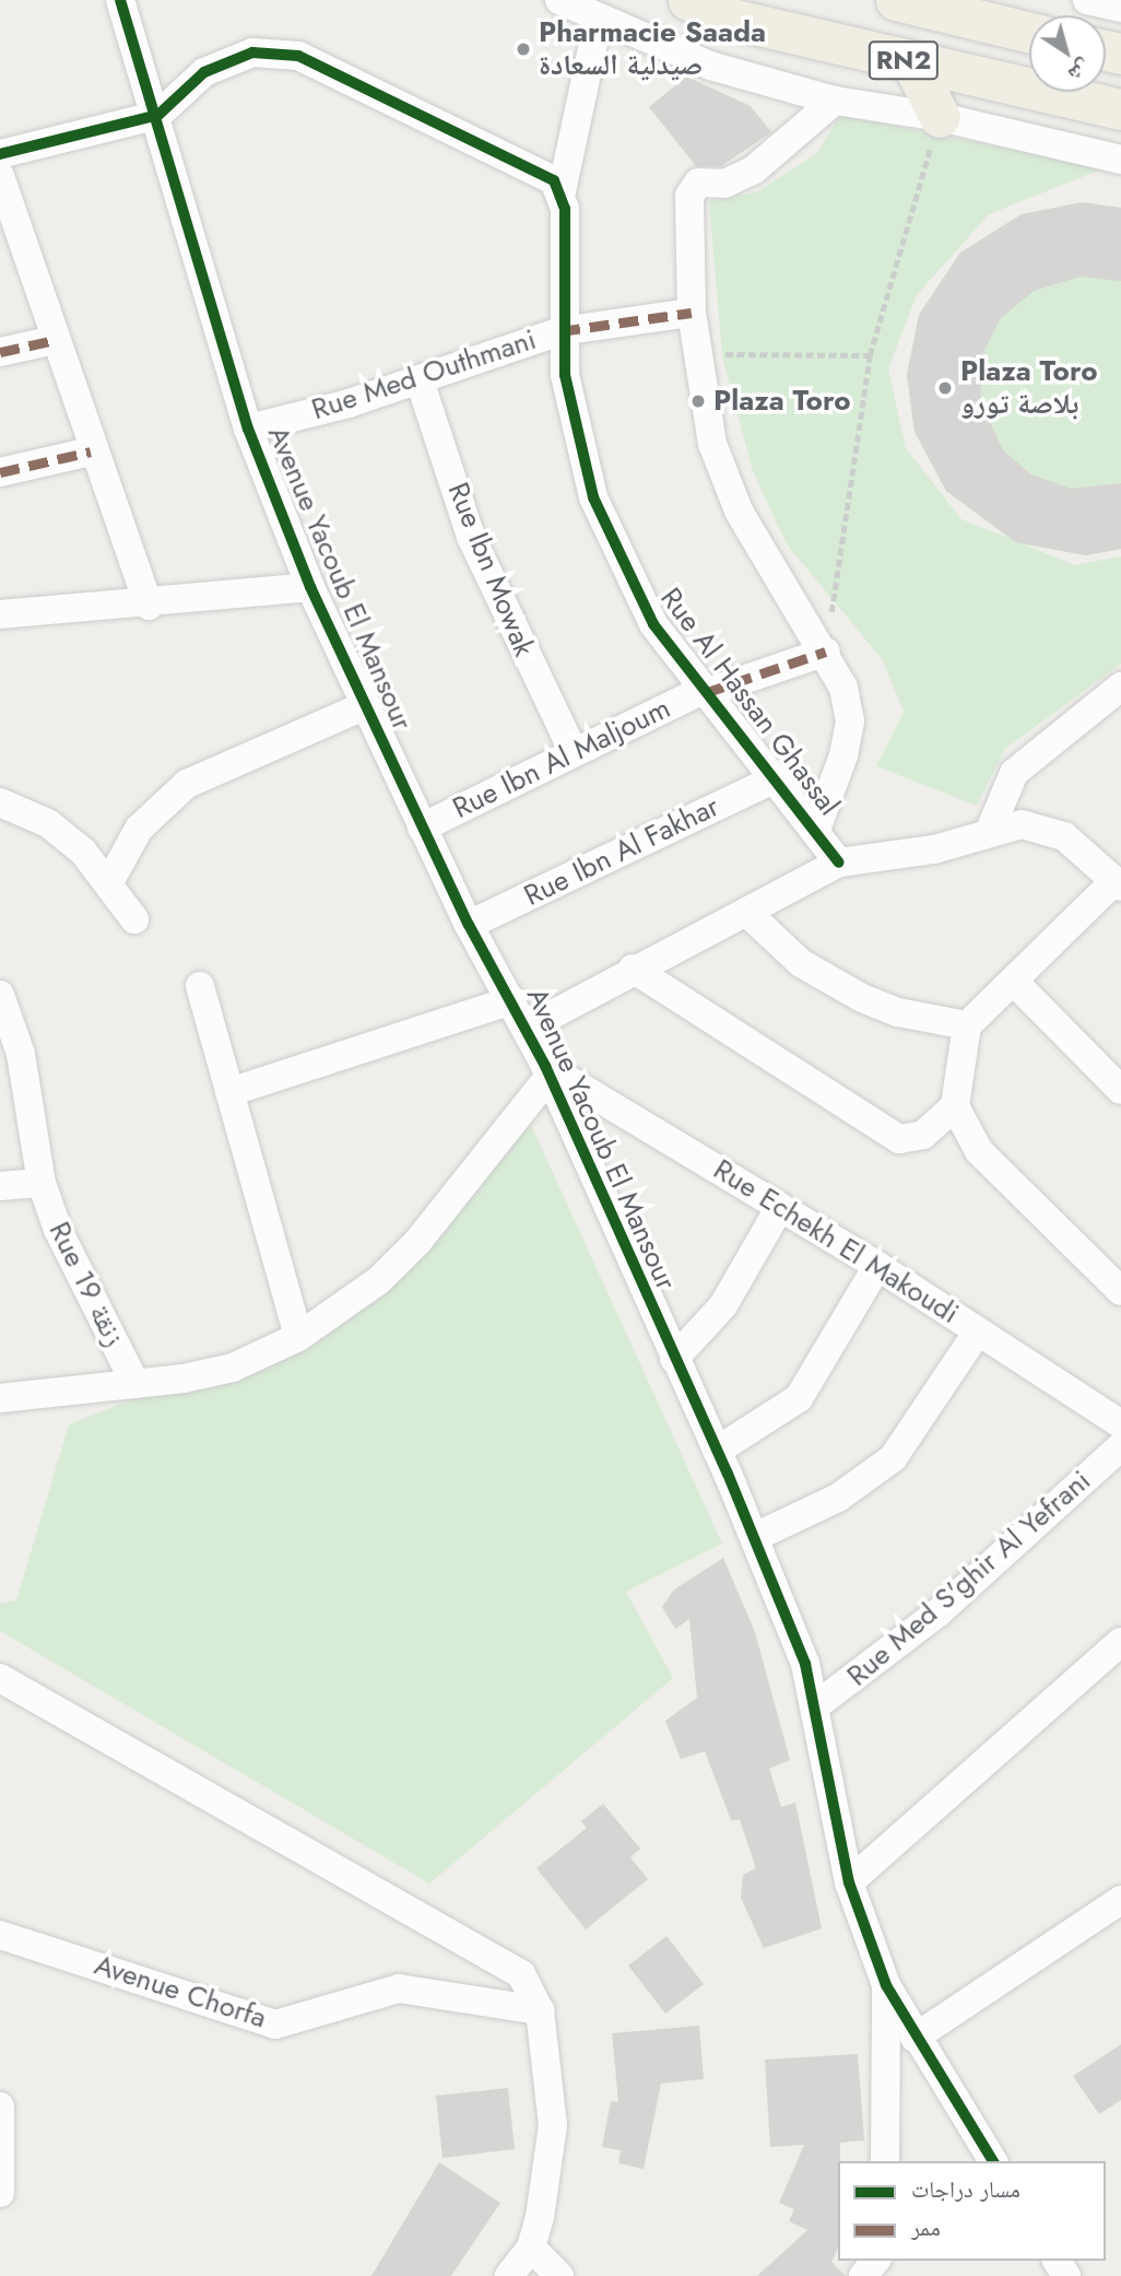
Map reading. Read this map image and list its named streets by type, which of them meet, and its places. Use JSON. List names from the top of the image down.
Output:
{
  "streets": {
    "highway": ["RN2"],
    "street": [
      "Rue Med Outhmani",
      "Rue Ibn Mowak",
      "Avenue Yacoub El Mansour",
      "Rue Al Hassan Ghassal",
      "Rue Ibn Al Maljoum",
      "Rue Ibn Al Fakhar",
      "Rue Echekh El Makoudi",
      "Rue 19 زنقة",
      "Rue Med S'ghir Al Yefrani",
      "Avenue Chorfa"
    ]
  },
  "crossings": [
    ["Rue Med Outhmani", "Rue Ibn Mowak"],
    ["Rue Med Outhmani", "Avenue Yacoub El Mansour"],
    ["Rue Med Outhmani", "Rue Al Hassan Ghassal"],
    ["Rue Ibn Mowak", "Rue Ibn Al Maljoum"],
    ["Avenue Yacoub El Mansour", "Rue Ibn Al Maljoum"],
    ["Avenue Yacoub El Mansour", "Rue Ibn Al Fakhar"],
    ["Avenue Yacoub El Mansour", "Rue Echekh El Makoudi"],
    ["Avenue Yacoub El Mansour", "Rue Med S'ghir Al Yefrani"],
    ["Rue Al Hassan Ghassal", "Rue Ibn Al Maljoum"],
    ["Rue Al Hassan Ghassal", "Rue Ibn Al Fakhar"]
  ],
  "places": ["Pharmacie Saada صيدلية السعادة", "Plaza Toro بلاصة تورو", "Plaza Toro"],
  "legend": ["مسار دراجات", "ممر"],
  "north": "bottom right"
}
